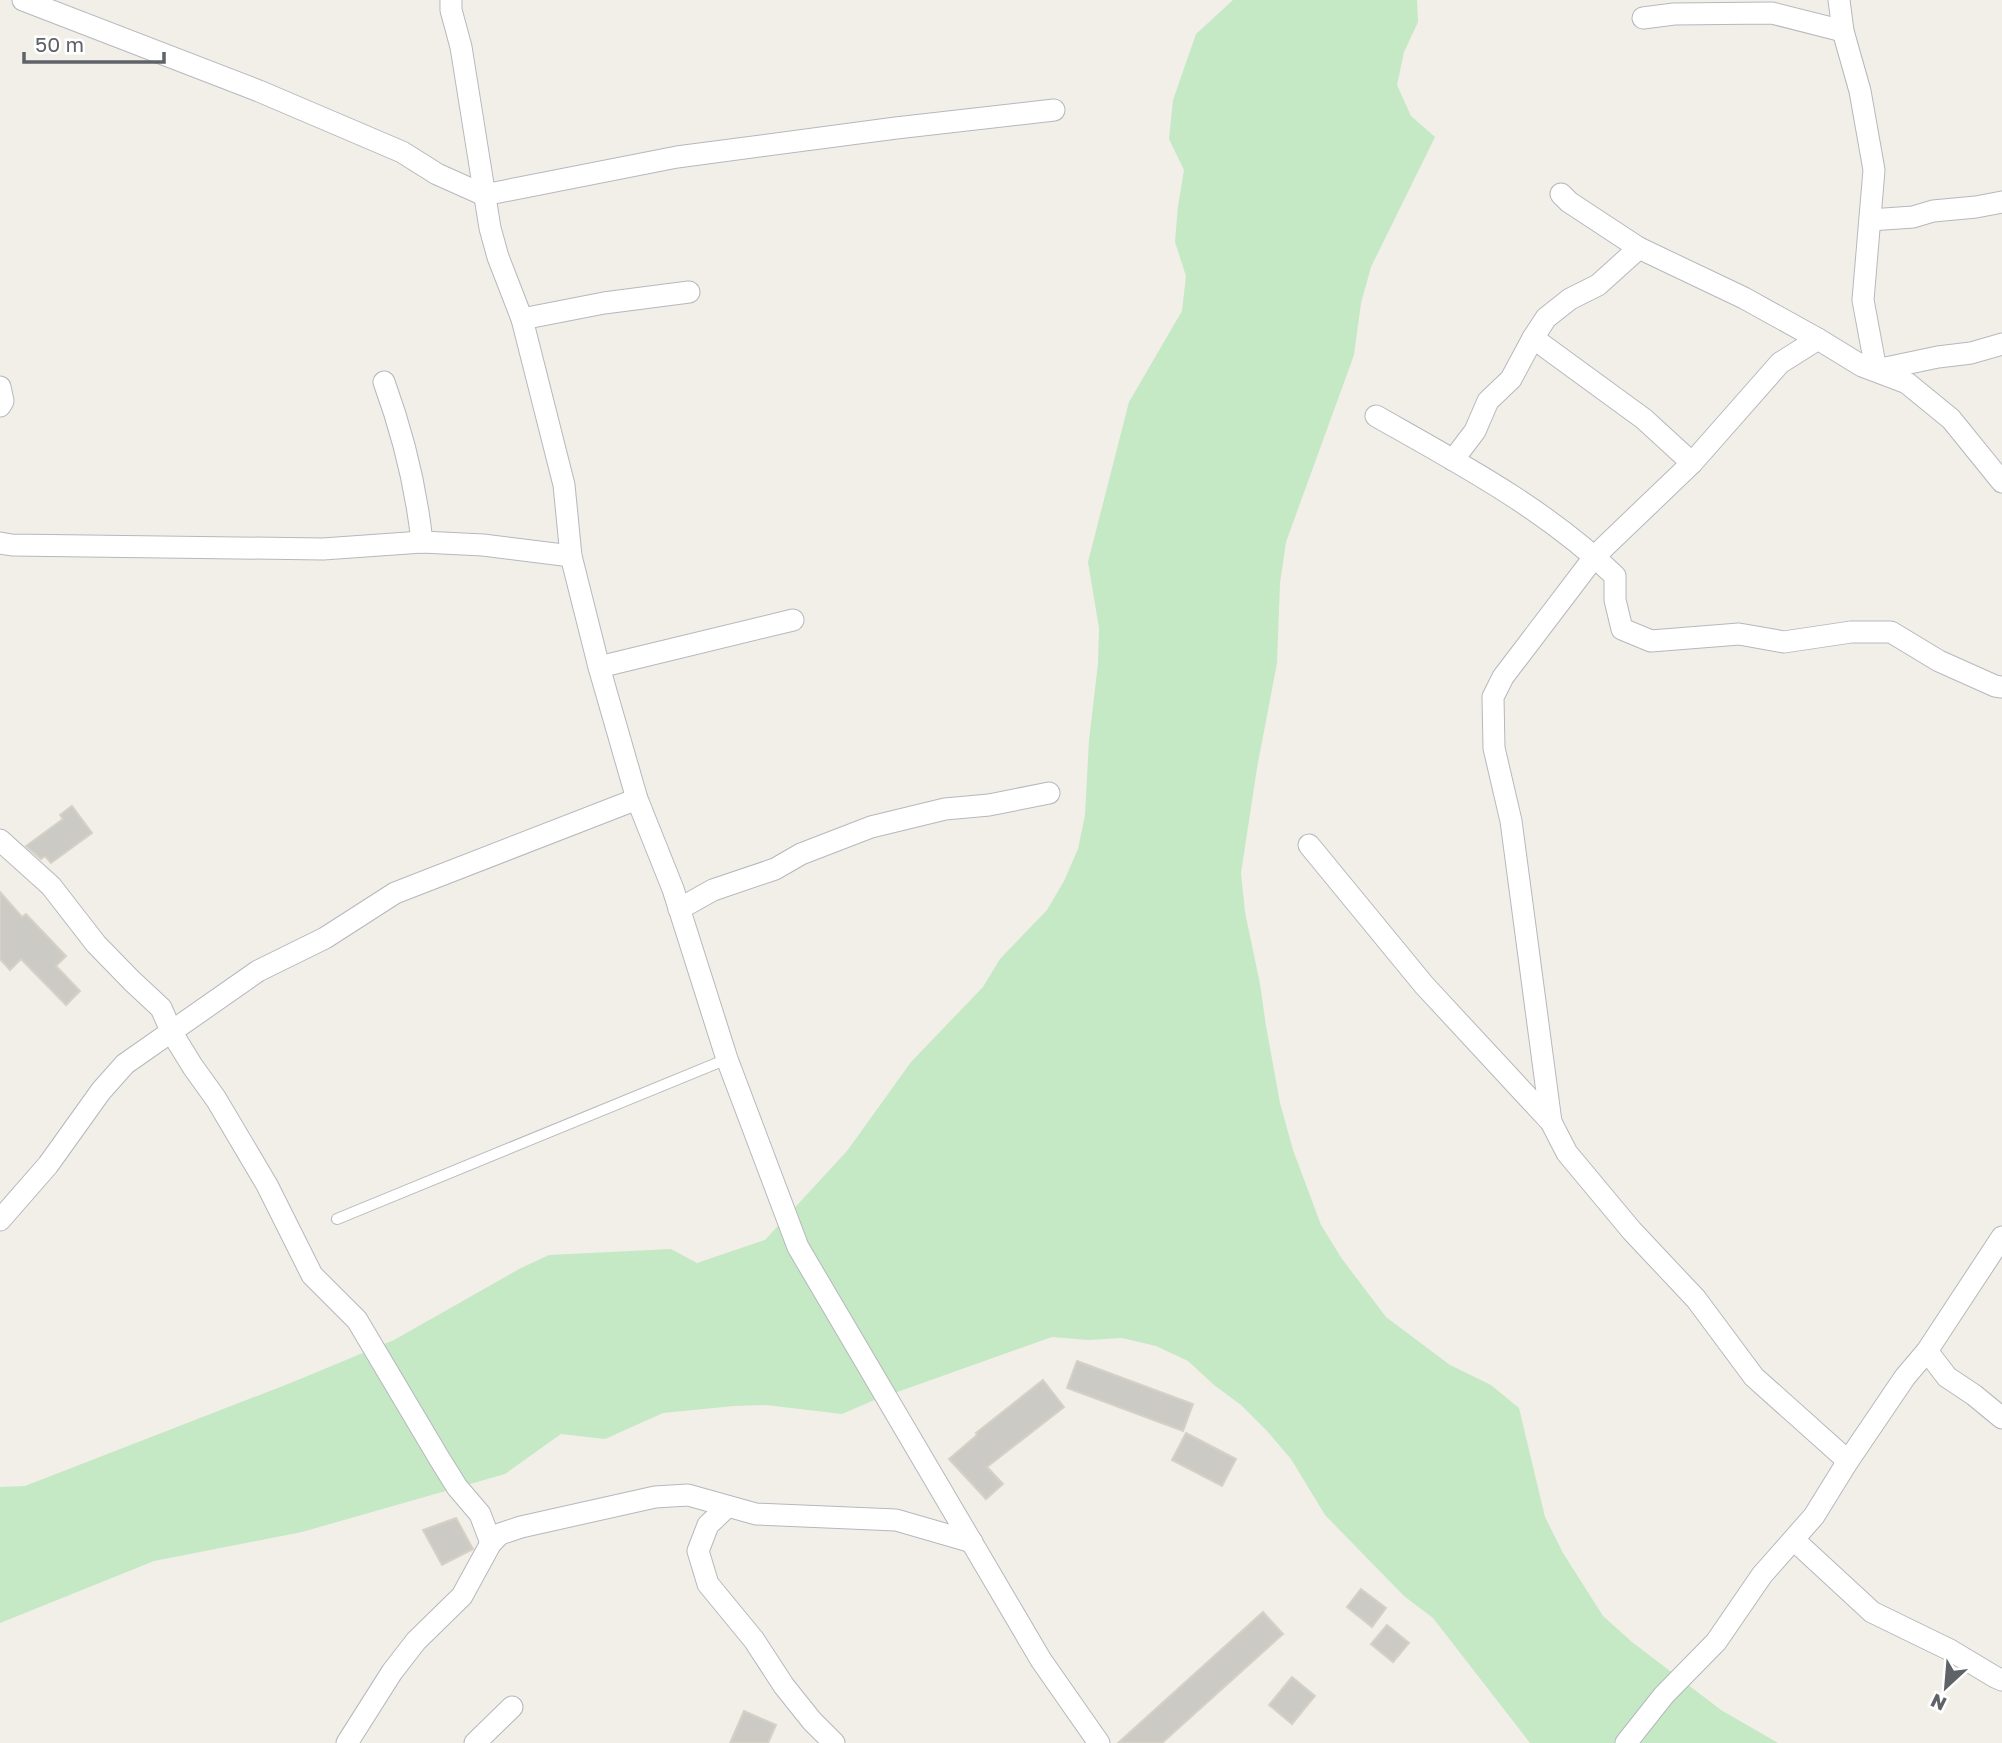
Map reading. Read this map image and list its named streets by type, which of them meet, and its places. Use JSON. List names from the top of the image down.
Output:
{
  "scale_bar": "50 m",
  "north": "bottom left"
}
